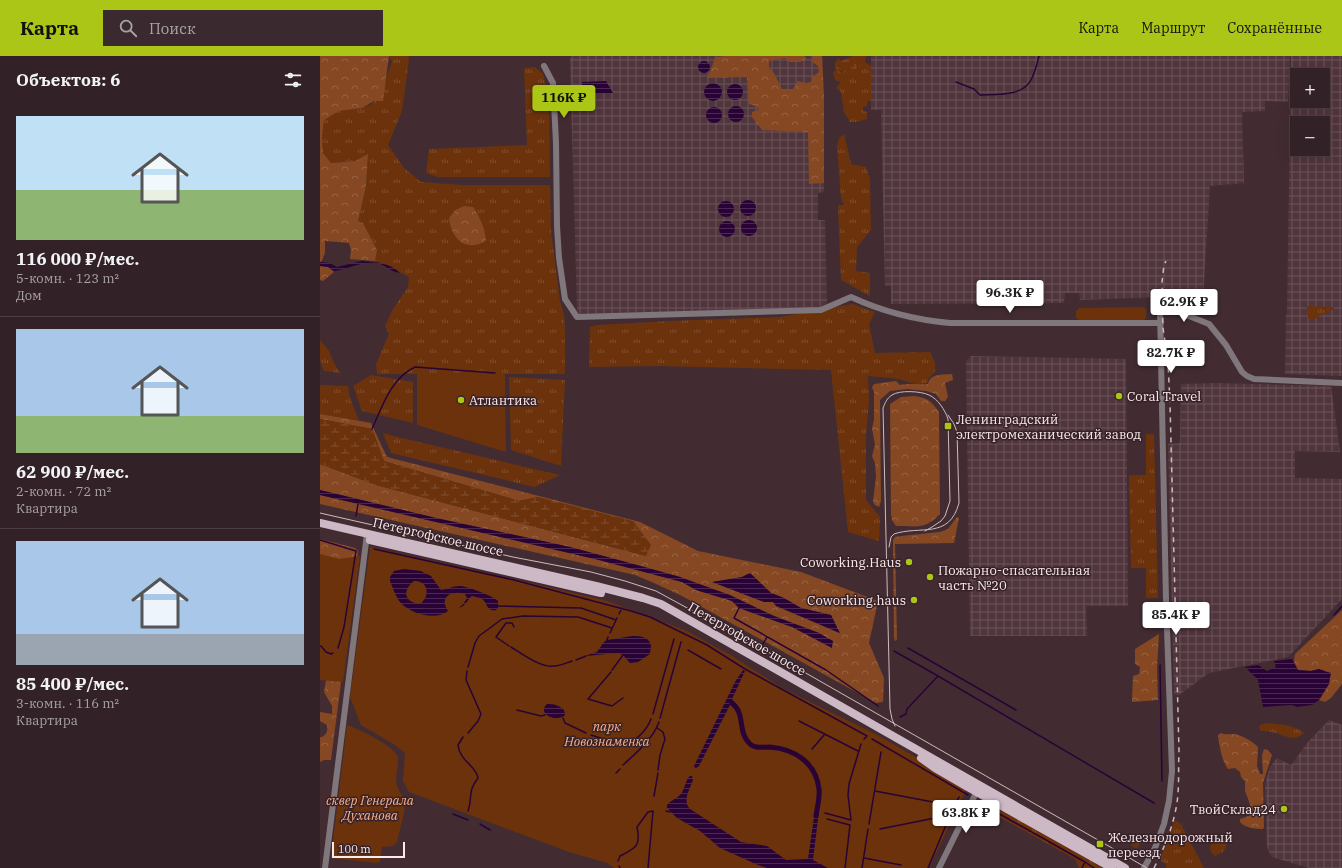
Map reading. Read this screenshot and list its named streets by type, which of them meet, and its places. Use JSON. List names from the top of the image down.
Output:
{
  "streets": {
    "main road": ["Петергофское шоссе"]
  },
  "parks": ["парк Новознаменка", "сквер Генерала Духанова"],
  "places": {
    "other": [
      "Coral Travel",
      "Атлантика",
      "Coworking.Haus",
      "Пожарно-спасательная часть №20",
      "Coworking.haus",
      "ТвойСклад24"
    ],
    "transit": ["Ленинградский электромеханический завод", "Железнодорожный переезд"]
  },
  "scale_bar": "100 m",
  "page": {
    "header": "Карта",
    "search": "Поиск",
    "nav": ["Карта", "Маршрут", "Сохранённые"],
    "heading": "Объектов: 6",
    "map_buttons": ["+", "−"],
    "price": [
      "116K ₽",
      "96.3K ₽",
      "62.9K ₽",
      "82.7K ₽",
      "85.4K ₽",
      "63.8K ₽"
    ],
    "list": [
      {
        "name": "116 000 ₽/мес.",
        "note": "5-комн. · 123 m² · Дом"
      },
      {
        "name": "62 900 ₽/мес.",
        "note": "2-комн. · 72 m² · Квартира"
      },
      {
        "name": "85 400 ₽/мес.",
        "note": "3-комн. · 116 m² · Квартира"
      }
    ],
    "scale": "100 m"
  }
}
